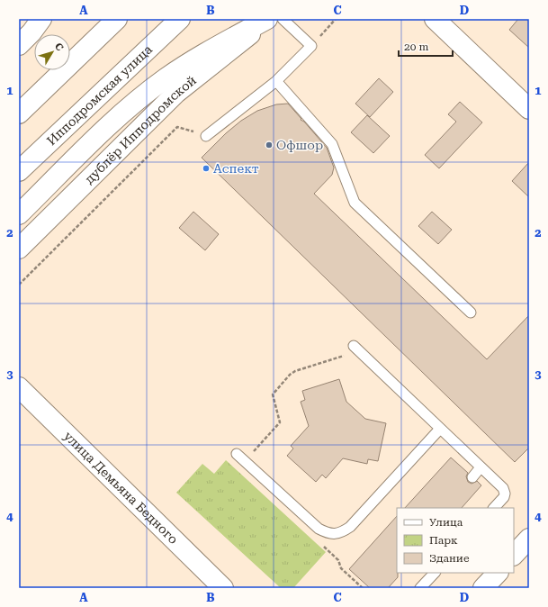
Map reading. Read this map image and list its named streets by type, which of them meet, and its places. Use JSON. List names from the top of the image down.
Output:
{
  "streets": {
    "main road": ["Ипподромская улица", "дублёр Ипподромской", "улица Демьяна Бедного"]
  },
  "places": ["Офшор", "Аспект"],
  "legend": ["Улица", "Парк", "Здание"],
  "scale_bar": "20 m",
  "north": "top right",
  "grid": {
    "columns": [
      "A",
      "B",
      "C",
      "D"
    ],
    "rows": [
      "1",
      "2",
      "3",
      "4"
    ]
  }
}
